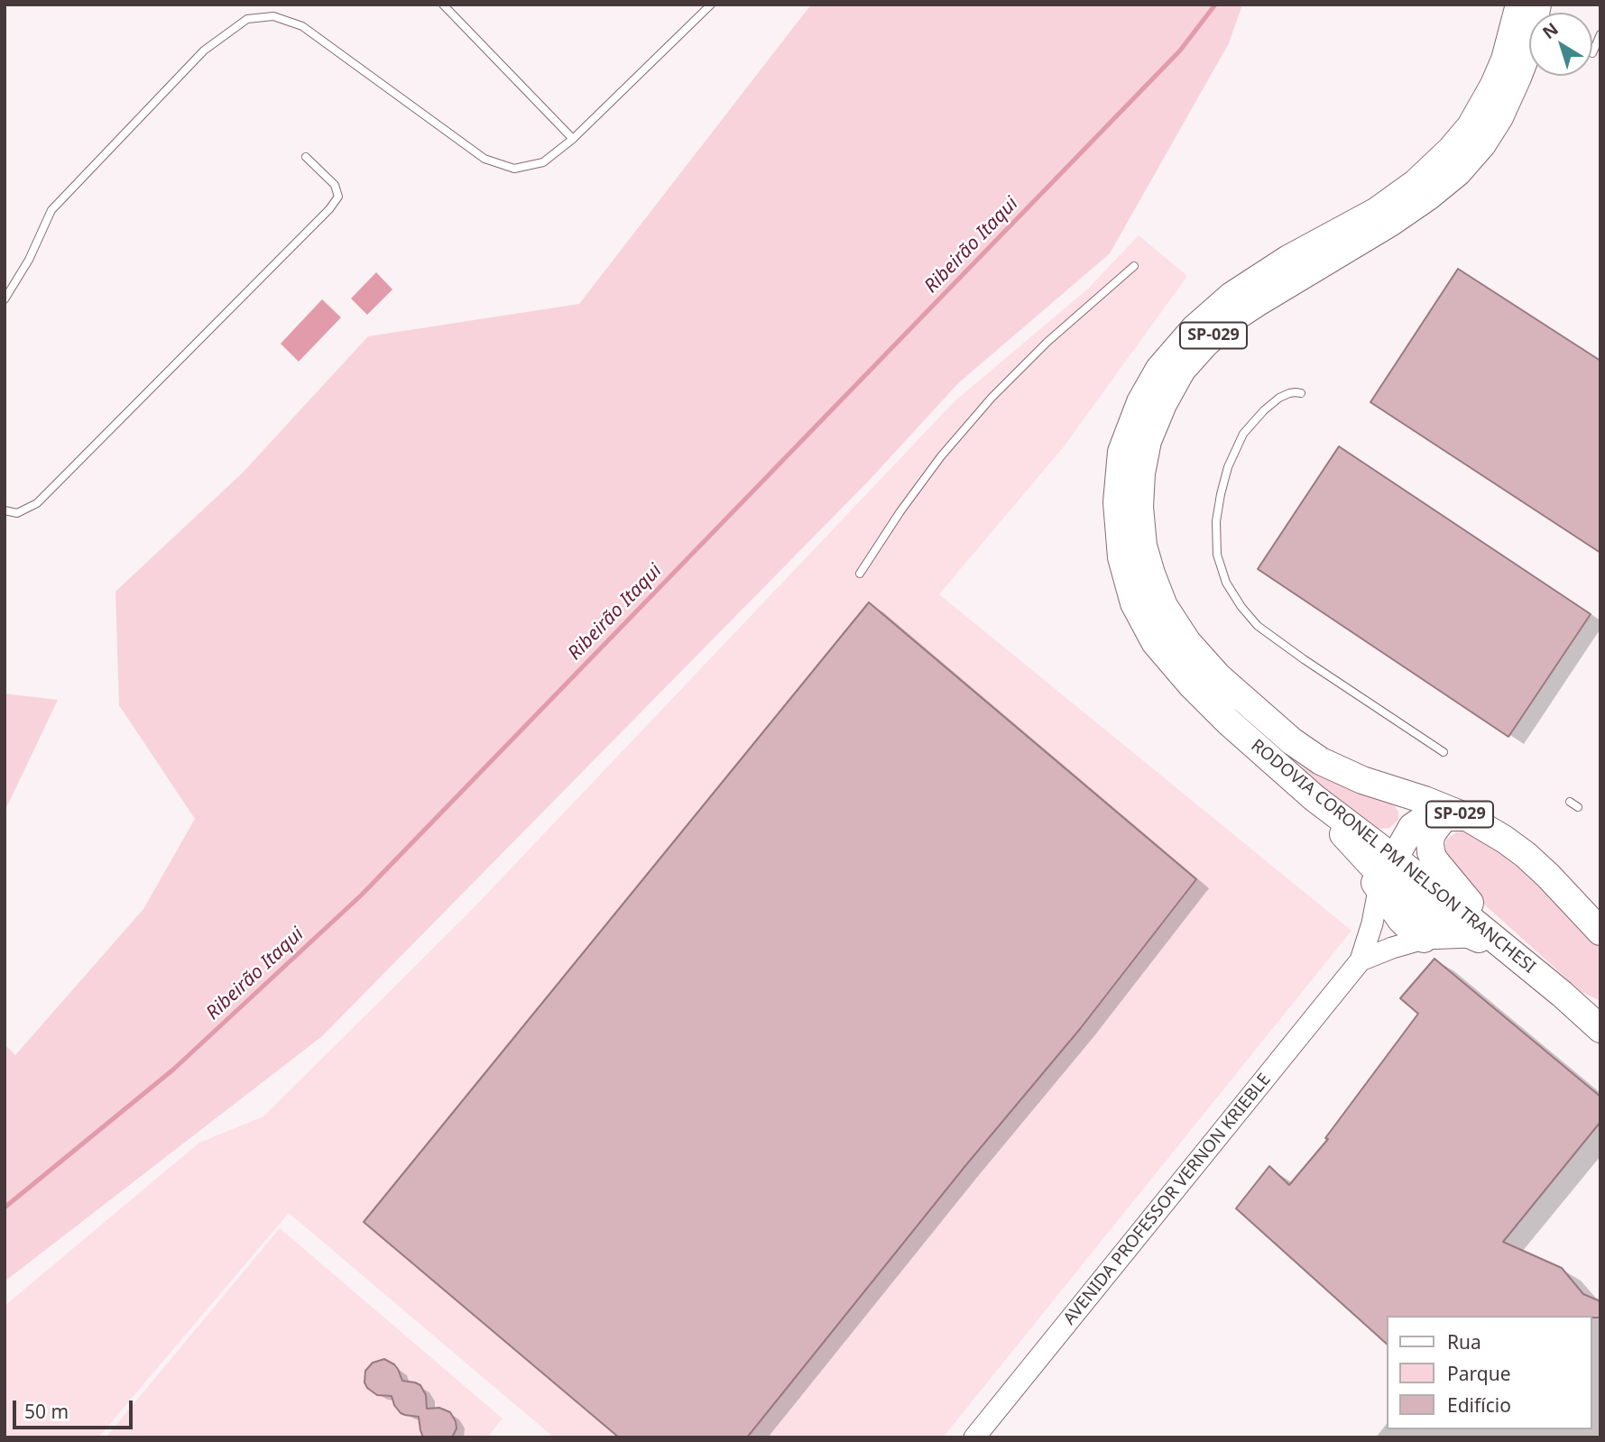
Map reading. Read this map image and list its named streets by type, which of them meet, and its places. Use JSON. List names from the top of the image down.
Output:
{
  "streets": {
    "highway": ["SP-029", "RODOVIA CORONEL PM NELSON TRANCHESI"],
    "street": ["AVENIDA PROFESSOR VERNON KRIEBLE"]
  },
  "crossings": [
    ["SP-029", "RODOVIA CORONEL PM NELSON TRANCHESI"],
    ["SP-029", "AVENIDA PROFESSOR VERNON KRIEBLE"],
    ["RODOVIA CORONEL PM NELSON TRANCHESI", "AVENIDA PROFESSOR VERNON KRIEBLE"]
  ],
  "water": ["Ribeirão Itaqui"],
  "legend": ["Rua", "Parque", "Edifício"],
  "scale_bar": "50 m",
  "north": "top left"
}
